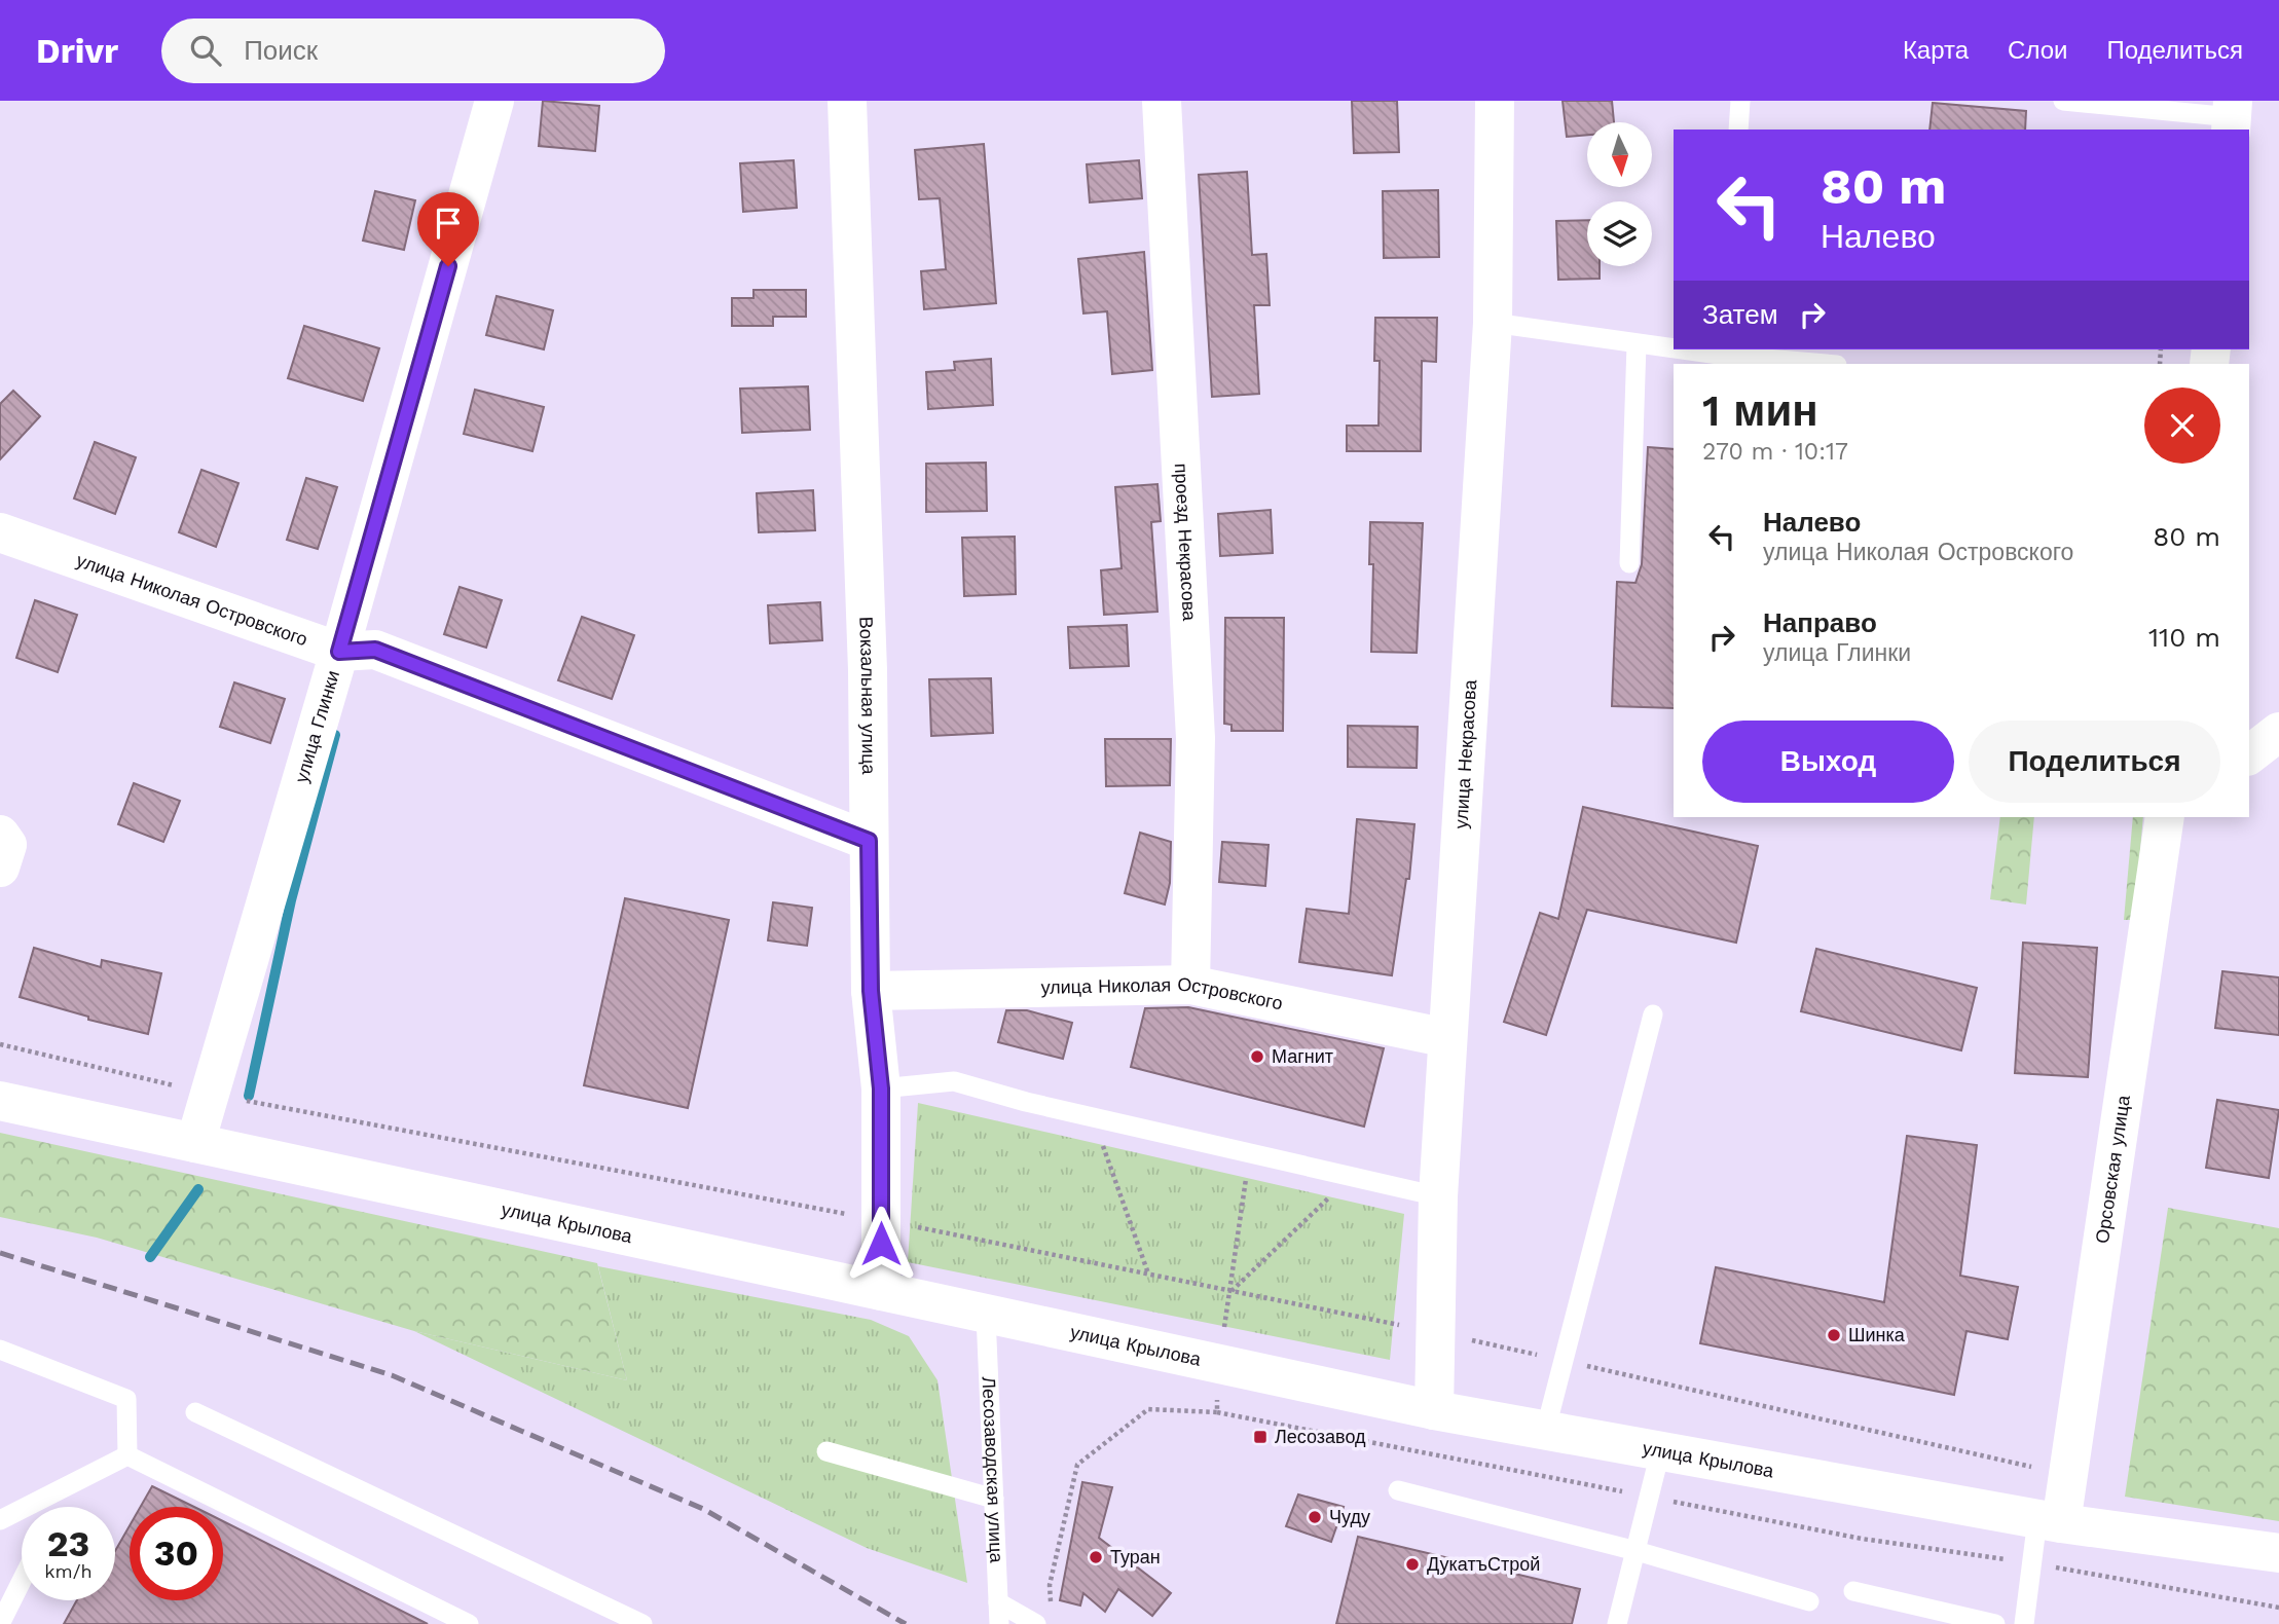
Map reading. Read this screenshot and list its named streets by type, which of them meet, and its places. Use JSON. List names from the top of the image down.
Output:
{
  "streets": {
    "street": [
      "проезд Некрасова",
      "улица Николая Островского",
      "Вокзальная улица",
      "улица Глинки",
      "улица Некрасова",
      "Орсовская улица",
      "улица Крылова"
    ],
    "lane": ["Лесозаводская улица"]
  },
  "crossings": [
    ["проезд Некрасова", "улица Николая Островского"],
    ["улица Николая Островского", "Вокзальная улица"],
    ["улица Николая Островского", "улица Глинки"],
    ["улица Николая Островского", "улица Некрасова"],
    ["Вокзальная улица", "улица Крылова"],
    ["улица Глинки", "улица Крылова"],
    ["улица Некрасова", "улица Крылова"],
    ["Орсовская улица", "улица Крылова"],
    ["улица Крылова", "Лесозаводская улица"]
  ],
  "places": {
    "other": [
      "Магнит",
      "Шинка",
      "Чуду",
      "Туран",
      "ДукатъСтрой"
    ],
    "transit": ["Лесозавод"]
  },
  "north": "bottom",
  "page": {
    "header": "Drivr",
    "search": "Поиск",
    "nav": ["Карта", "Слои", "Поделиться"],
    "turn": ["80 m", "Налево"],
    "then": "Затем",
    "heading": ["1 мин", "270 m · 10:17"],
    "list": [
      {
        "name": "Налево",
        "note": "улица Николая Островского",
        "value": "80 m"
      },
      {
        "name": "Направо",
        "note": "улица Глинки",
        "value": "110 m"
      }
    ],
    "buttons": ["Выход", "Поделиться"],
    "speed": "23 km/h",
    "limit": "30"
  }
}
